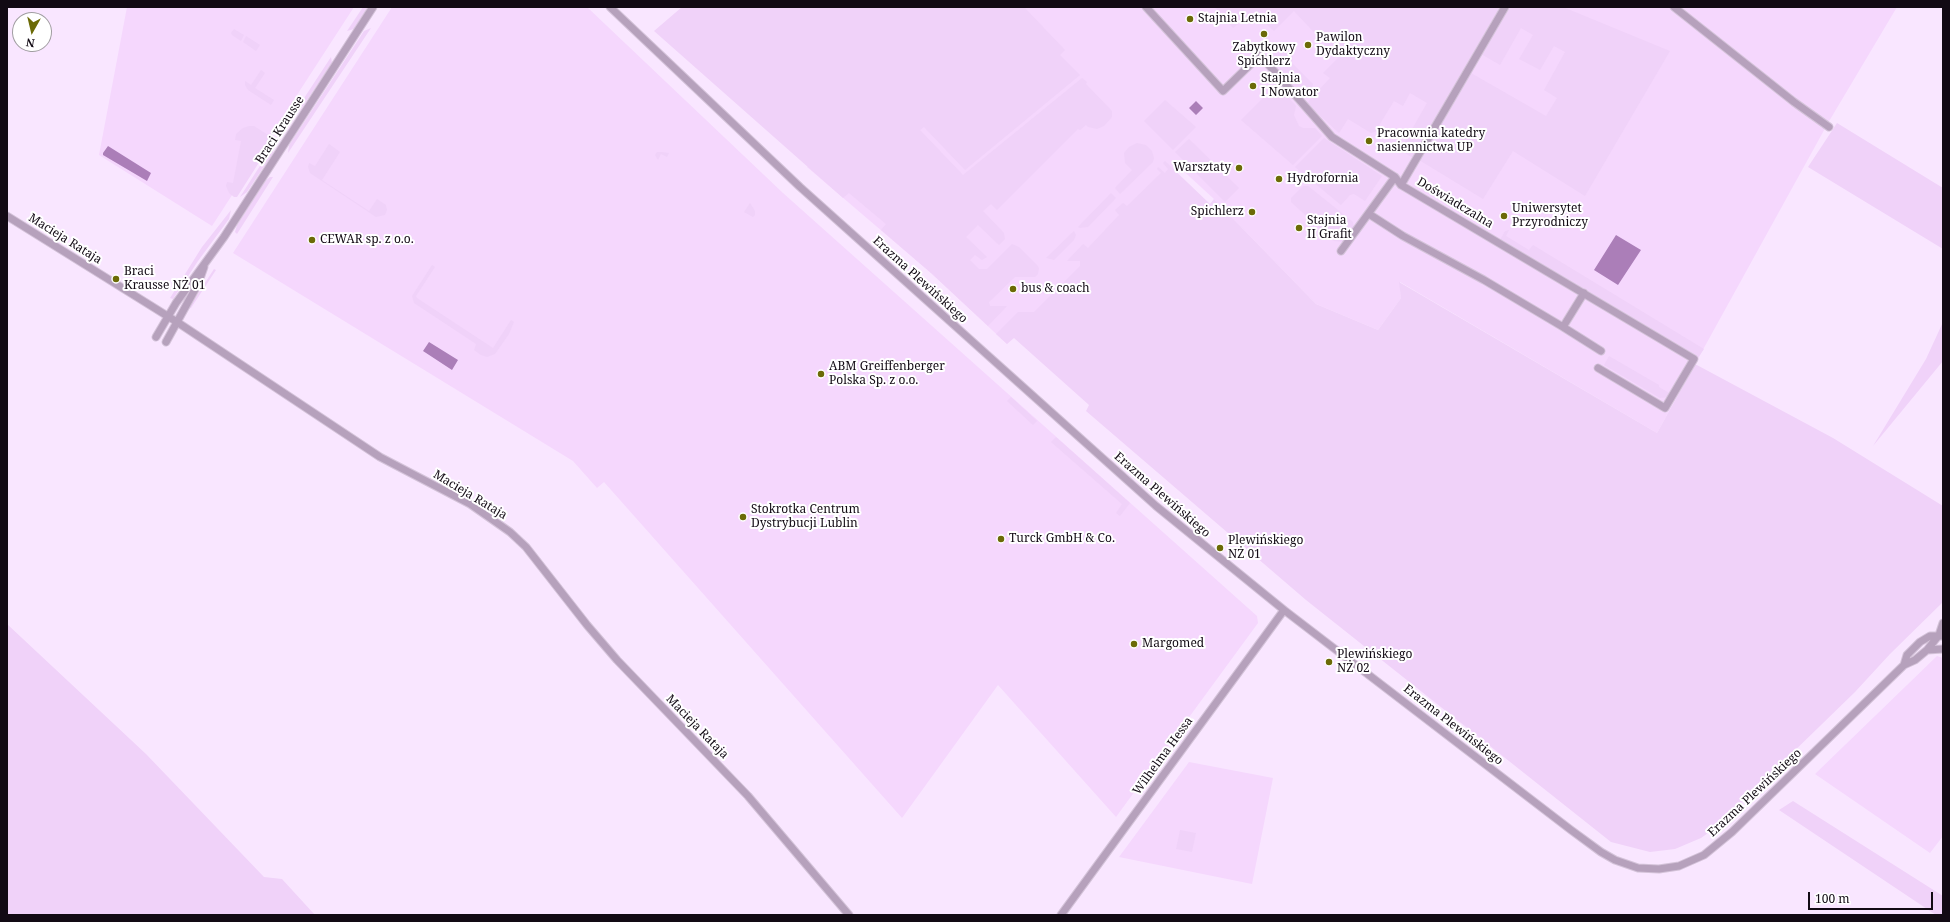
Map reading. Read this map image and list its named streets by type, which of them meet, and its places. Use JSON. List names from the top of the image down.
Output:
{
  "streets": {
    "street": [
      "Braci Krausse",
      "Doświadczalna",
      "Macieja Rataja",
      "Erazma Plewińskiego",
      "Wilhelma Hessa"
    ]
  },
  "crossings": [
    ["Braci Krausse", "Macieja Rataja"],
    ["Erazma Plewińskiego", "Wilhelma Hessa"]
  ],
  "places": [
    "Stajnia Letnia",
    "Zabytkowy Spichlerz",
    "Pawilon Dydaktyczny",
    "Stajnia I Nowator",
    "Pracownia katedry nasiennictwa UP",
    "Warsztaty",
    "Hydrofornia",
    "Spichlerz",
    "Uniwersytet Przyrodniczy",
    "Stajnia II Grafit",
    "CEWAR sp. z o.o.",
    "Braci Krausse NŻ 01",
    "bus & coach",
    "ABM Greiffenberger Polska Sp. z o.o.",
    "Stokrotka Centrum Dystrybucji Lublin",
    "Turck GmbH & Co.",
    "Plewińskiego NŻ 01",
    "Margomed",
    "Plewińskiego NŻ 02"
  ],
  "scale_bar": "100 m",
  "north": "bottom"
}
